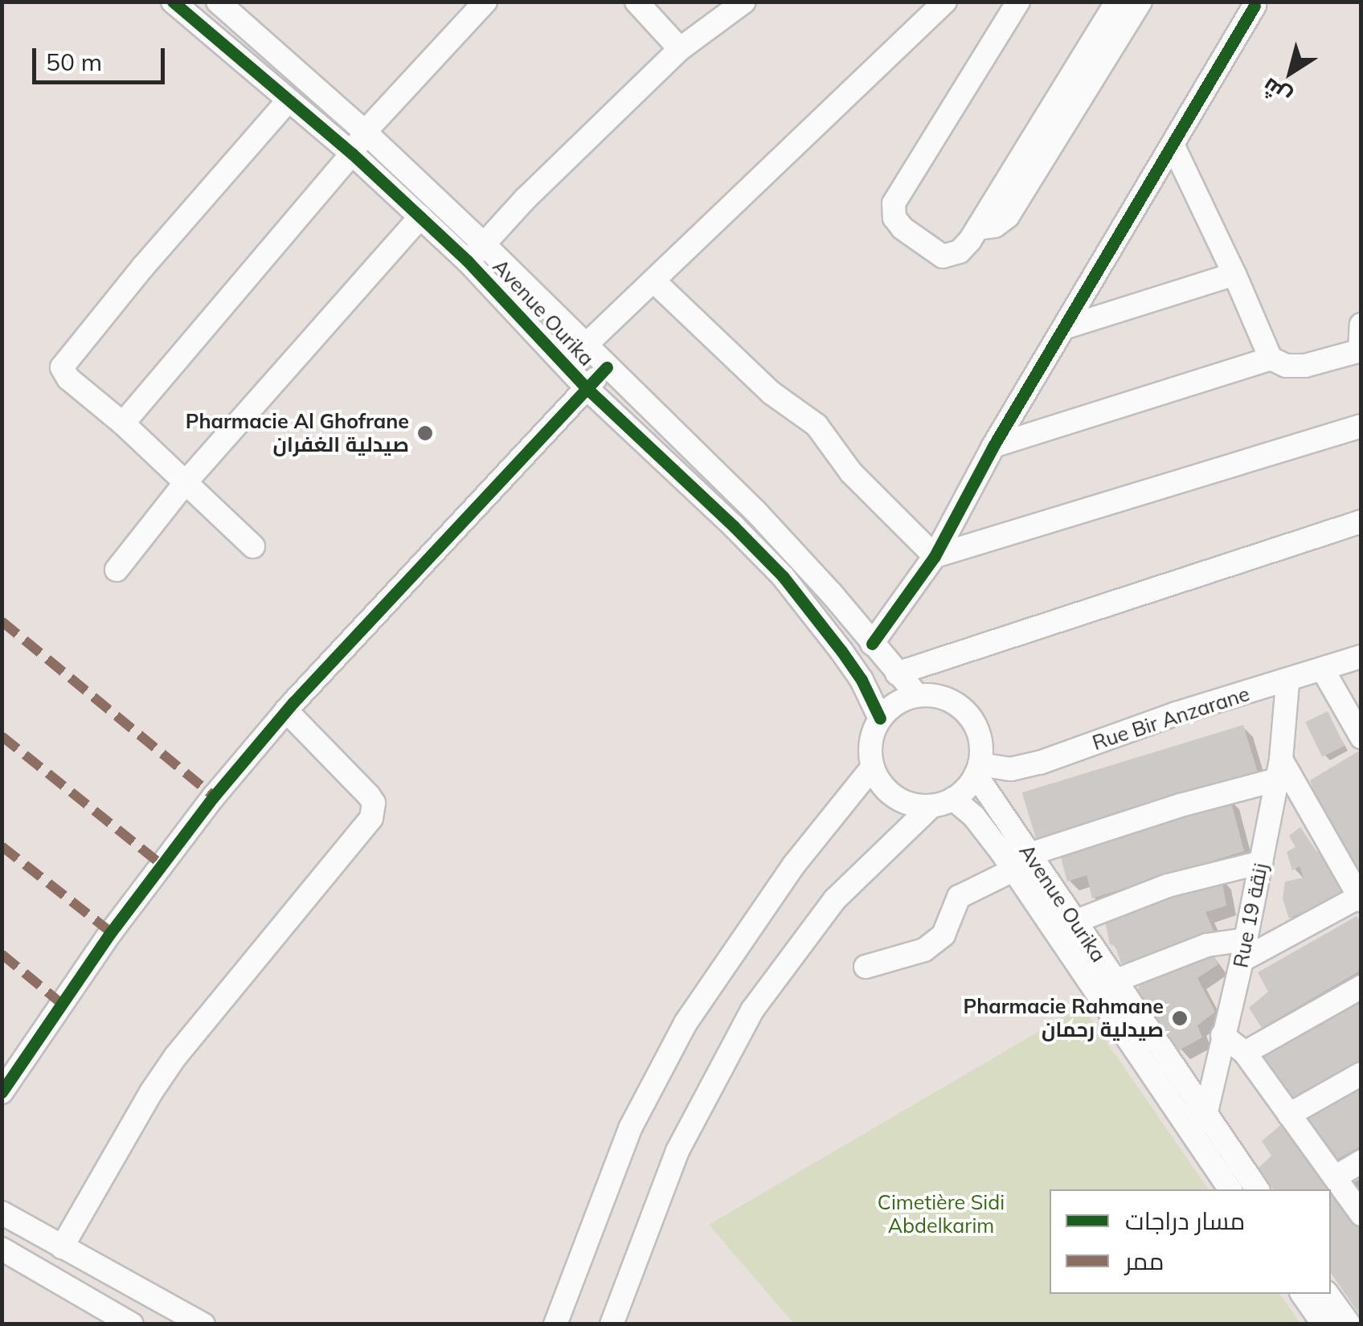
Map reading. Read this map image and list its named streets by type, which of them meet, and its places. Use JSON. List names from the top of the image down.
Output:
{
  "streets": {
    "street": ["Avenue Ourika", "Rue Bir Anzarane", "Rue 19 زنقة"]
  },
  "crossings": [
    ["Avenue Ourika", "Rue Bir Anzarane"],
    ["Avenue Ourika", "Rue 19 زنقة"],
    ["Rue Bir Anzarane", "Rue 19 زنقة"]
  ],
  "parks": ["Cimetière Sidi Abdelkarim"],
  "places": ["Pharmacie Al Ghofrane صيدلية الغفران", "Pharmacie Rahmane صيدلية رحمان"],
  "legend": ["مسار دراجات", "ممر"],
  "scale_bar": "50 m",
  "north": "bottom left"
}
